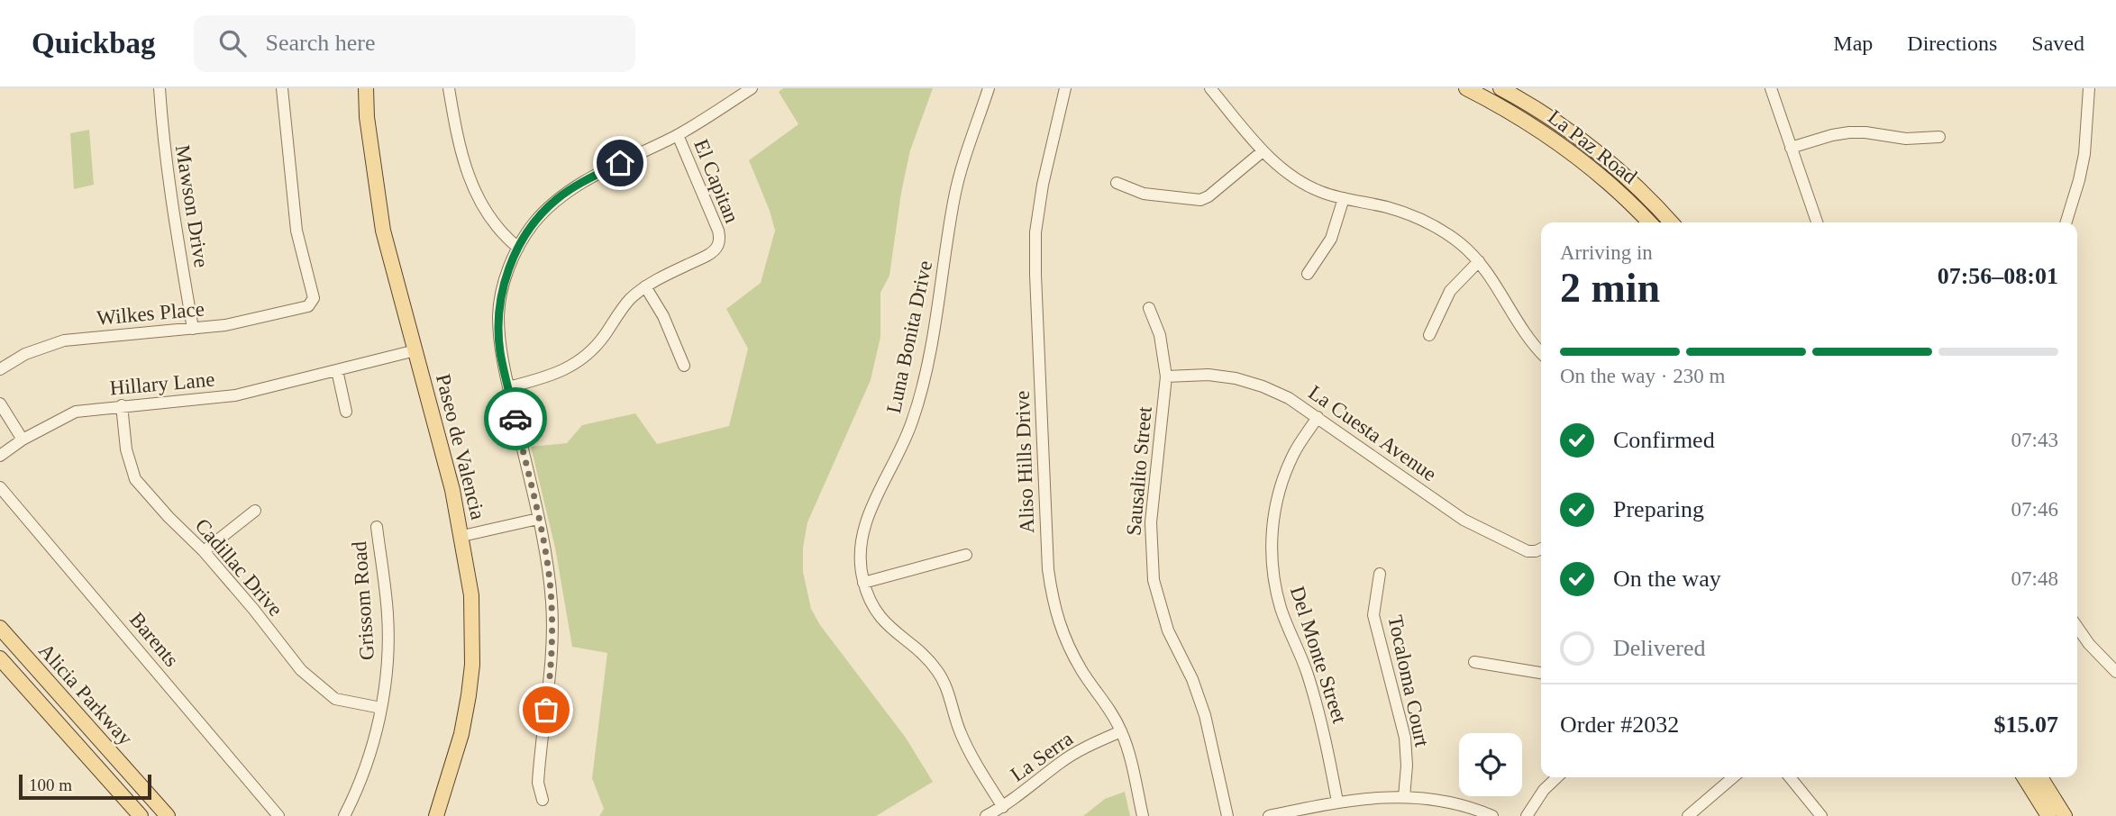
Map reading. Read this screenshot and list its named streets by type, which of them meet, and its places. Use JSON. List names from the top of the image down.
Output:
{
  "streets": {
    "main road": ["La Paz Road", "Paseo de Valencia", "Alicia Parkway"],
    "street": [
      "El Capitan",
      "Mawson Drive",
      "Wilkes Place",
      "Luna Bonita Drive",
      "Hillary Lane",
      "La Cuesta Avenue",
      "Aliso Hills Drive",
      "Sausalito Street",
      "Cadillac Drive",
      "Grissom Road",
      "Barents",
      "Del Monte Street",
      "Tocaloma Court",
      "La Serra"
    ]
  },
  "crossings": [
    ["Mawson Drive", "Wilkes Place"],
    ["Luna Bonita Drive", "La Serra"],
    ["Hillary Lane", "Paseo de Valencia"],
    ["Hillary Lane", "Cadillac Drive"],
    ["La Cuesta Avenue", "Sausalito Street"],
    ["La Cuesta Avenue", "Del Monte Street"],
    ["Aliso Hills Drive", "La Serra"],
    ["Cadillac Drive", "Grissom Road"]
  ],
  "scale_bar": "100 m",
  "page": {
    "header": "Quickbag",
    "search": "Search here",
    "nav": ["Map", "Directions", "Saved"],
    "heading": ["2 min", "Arriving in", "07:56–08:01"],
    "panel": ["Order #2032", "$15.07"],
    "bar": "On the way · 230 m",
    "list": [
      ["Confirmed", "07:43"],
      ["Preparing", "07:46"],
      ["On the way", "07:48"],
      "Delivered"
    ],
    "scale": "100 m"
  }
}
